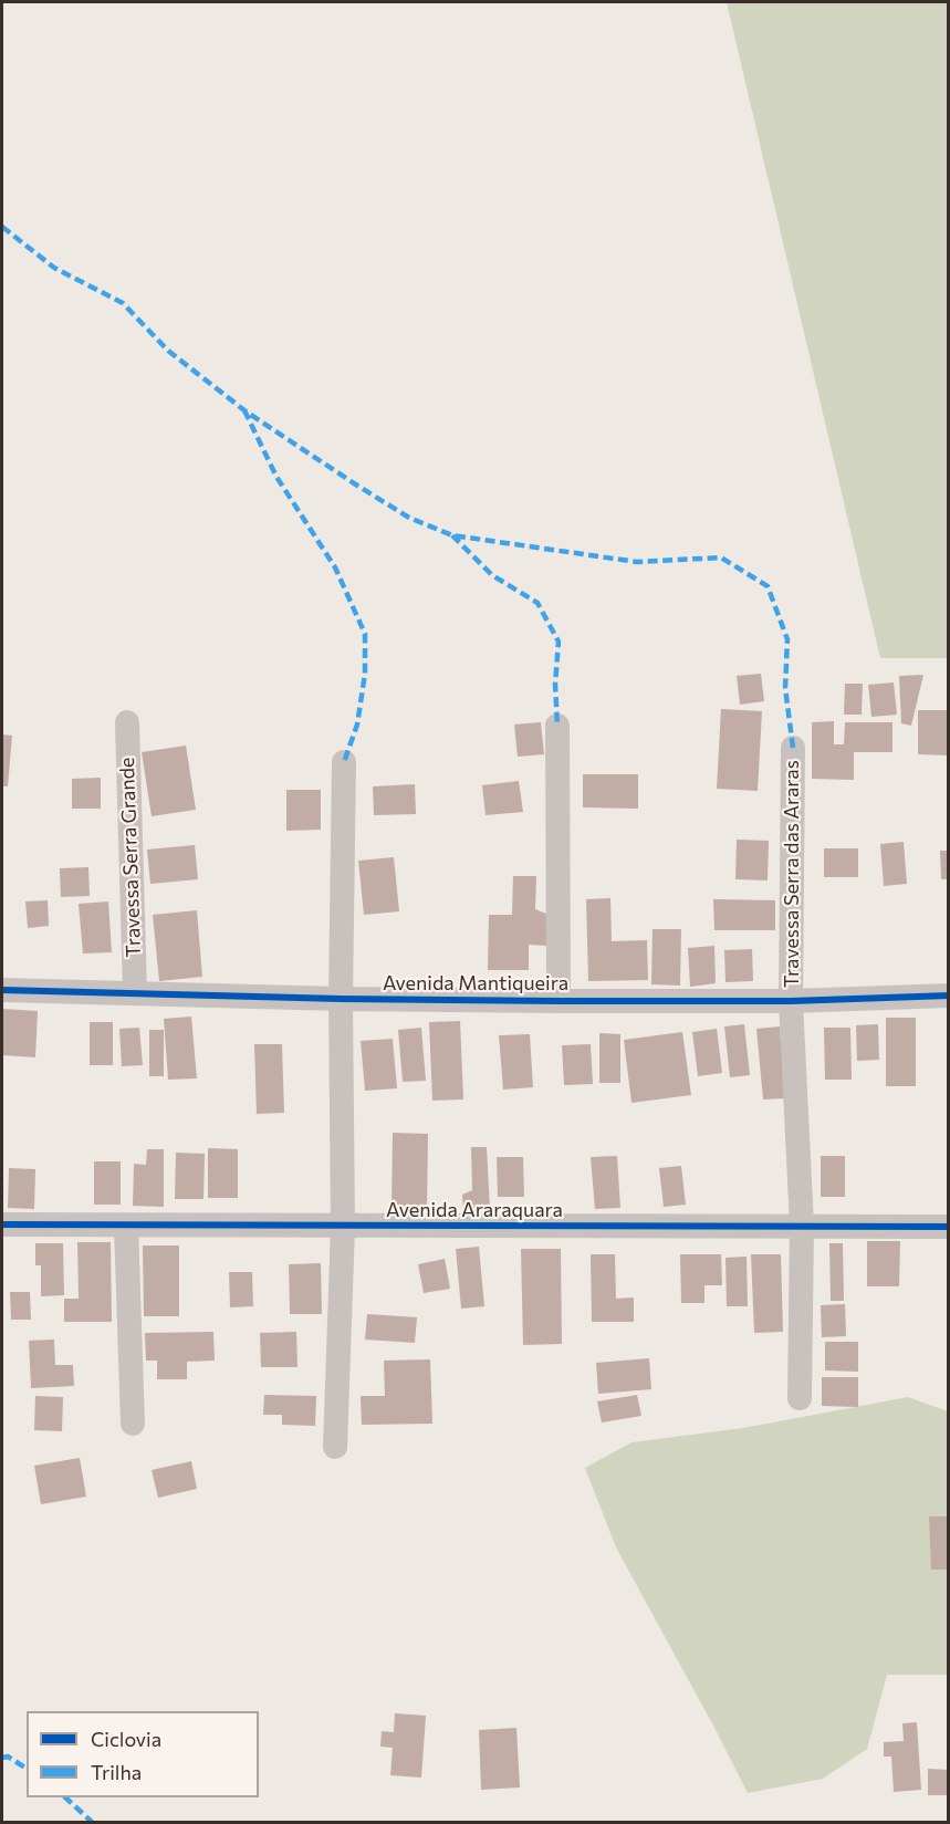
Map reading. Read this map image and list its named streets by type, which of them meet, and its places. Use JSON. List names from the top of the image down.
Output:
{
  "streets": {
    "street": [
      "Travessa Serra Grande",
      "Travessa Serra das Araras",
      "Avenida Mantiqueira",
      "Avenida Araraquara"
    ]
  },
  "crossings": [
    ["Travessa Serra Grande", "Avenida Mantiqueira"],
    ["Travessa Serra das Araras", "Avenida Mantiqueira"],
    ["Travessa Serra das Araras", "Avenida Araraquara"]
  ],
  "legend": ["Ciclovia", "Trilha"]
}
